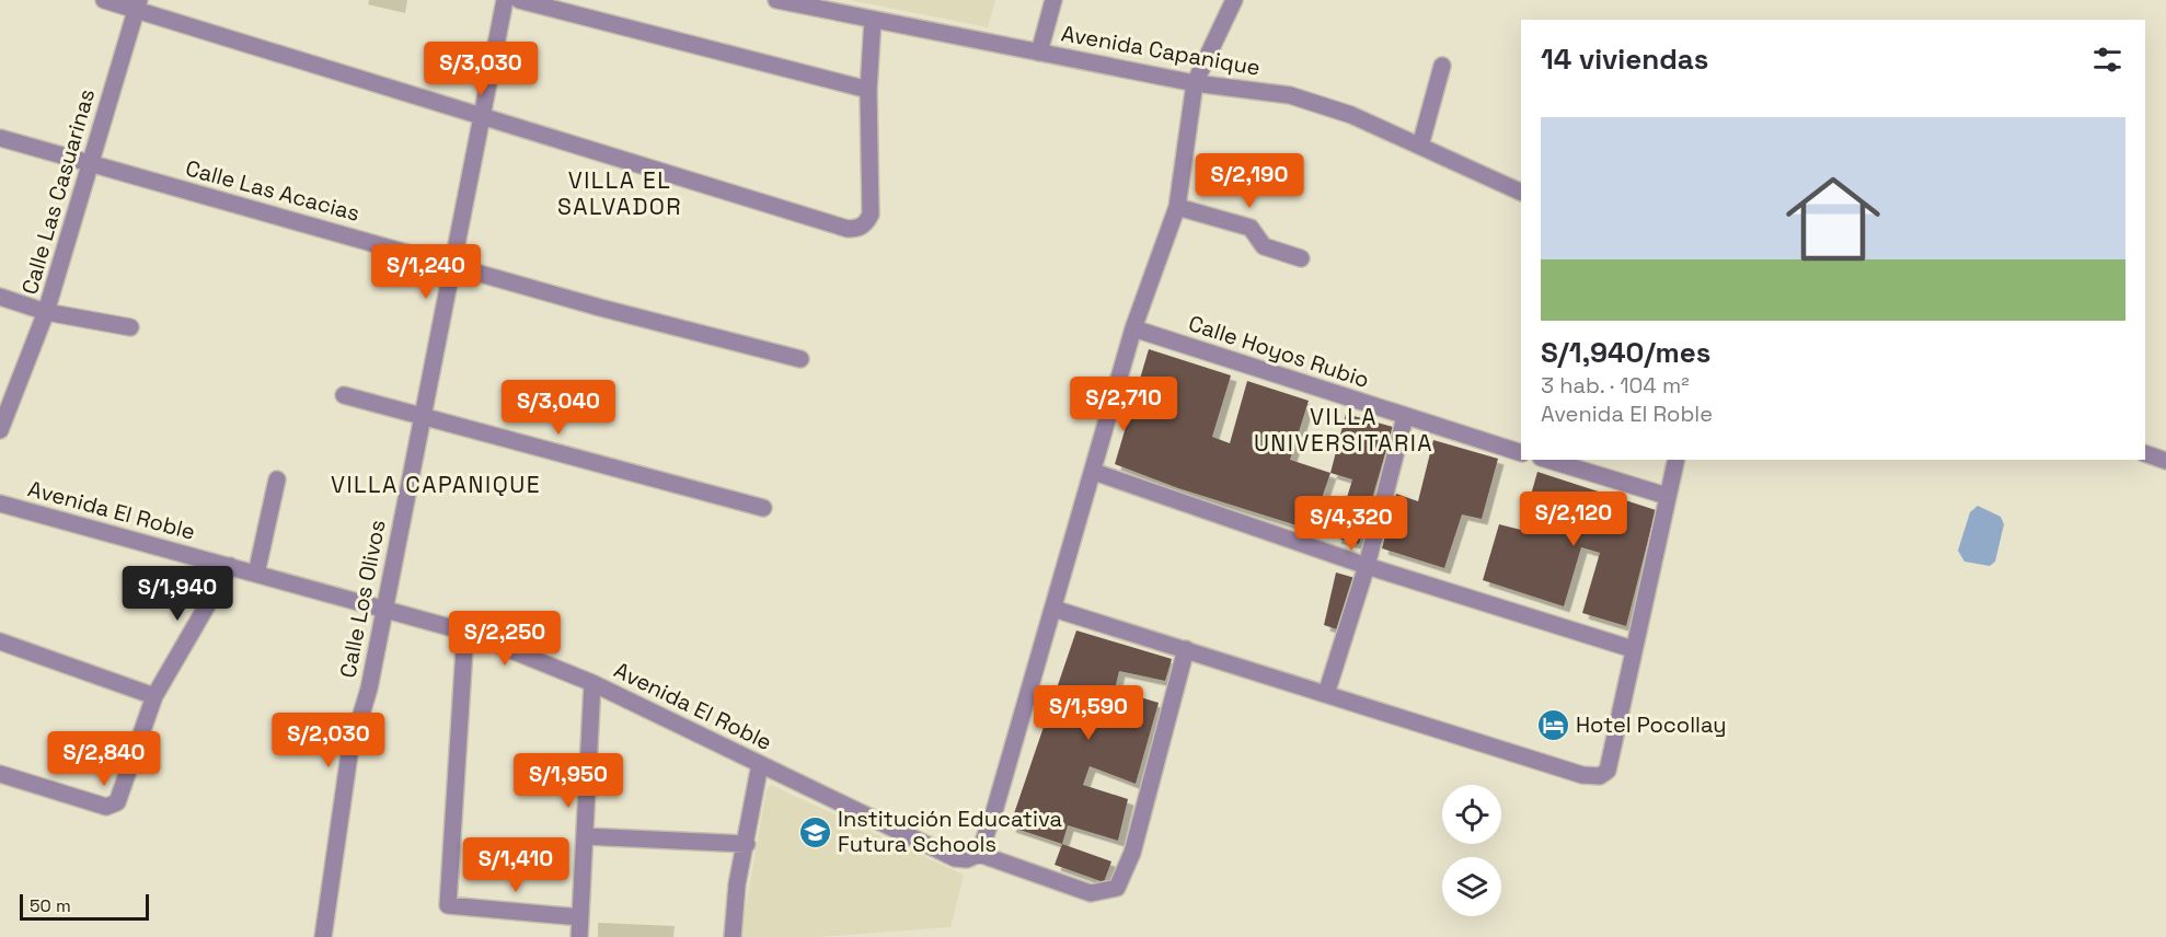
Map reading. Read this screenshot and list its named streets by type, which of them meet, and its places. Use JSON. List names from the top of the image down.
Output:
{
  "streets": {
    "street": [
      "Avenida Capanique",
      "Calle Las Acacias",
      "Calle Las Casuarinas",
      "Calle Hoyos Rubio",
      "Avenida El Roble",
      "Calle Los Olivos"
    ]
  },
  "crossings": [
    ["Calle Las Acacias", "Calle Las Casuarinas"],
    ["Calle Las Acacias", "Calle Los Olivos"],
    ["Avenida El Roble", "Calle Los Olivos"]
  ],
  "districts": ["VILLA EL SALVADOR", "VILLA UNIVERSITARIA", "VILLA CAPANIQUE"],
  "places": {
    "hotel": ["Hotel Pocollay"],
    "school or university": ["Institución Educativa Futura Schools"]
  },
  "scale_bar": "50 m",
  "page": {
    "heading": "14 viviendas",
    "price": [
      "S/3,030",
      "S/2,190",
      "S/1,240",
      "S/2,710",
      "S/3,040",
      "S/2,120",
      "S/4,320",
      "S/1,940",
      "S/2,250",
      "S/1,590",
      "S/2,030",
      "S/2,840",
      "S/1,950",
      "S/1,410"
    ],
    "list": [
      {
        "name": "S/1,940/mes",
        "note": "3 hab. · 104 m² · Avenida El Roble"
      }
    ],
    "scale": "50 m"
  }
}
